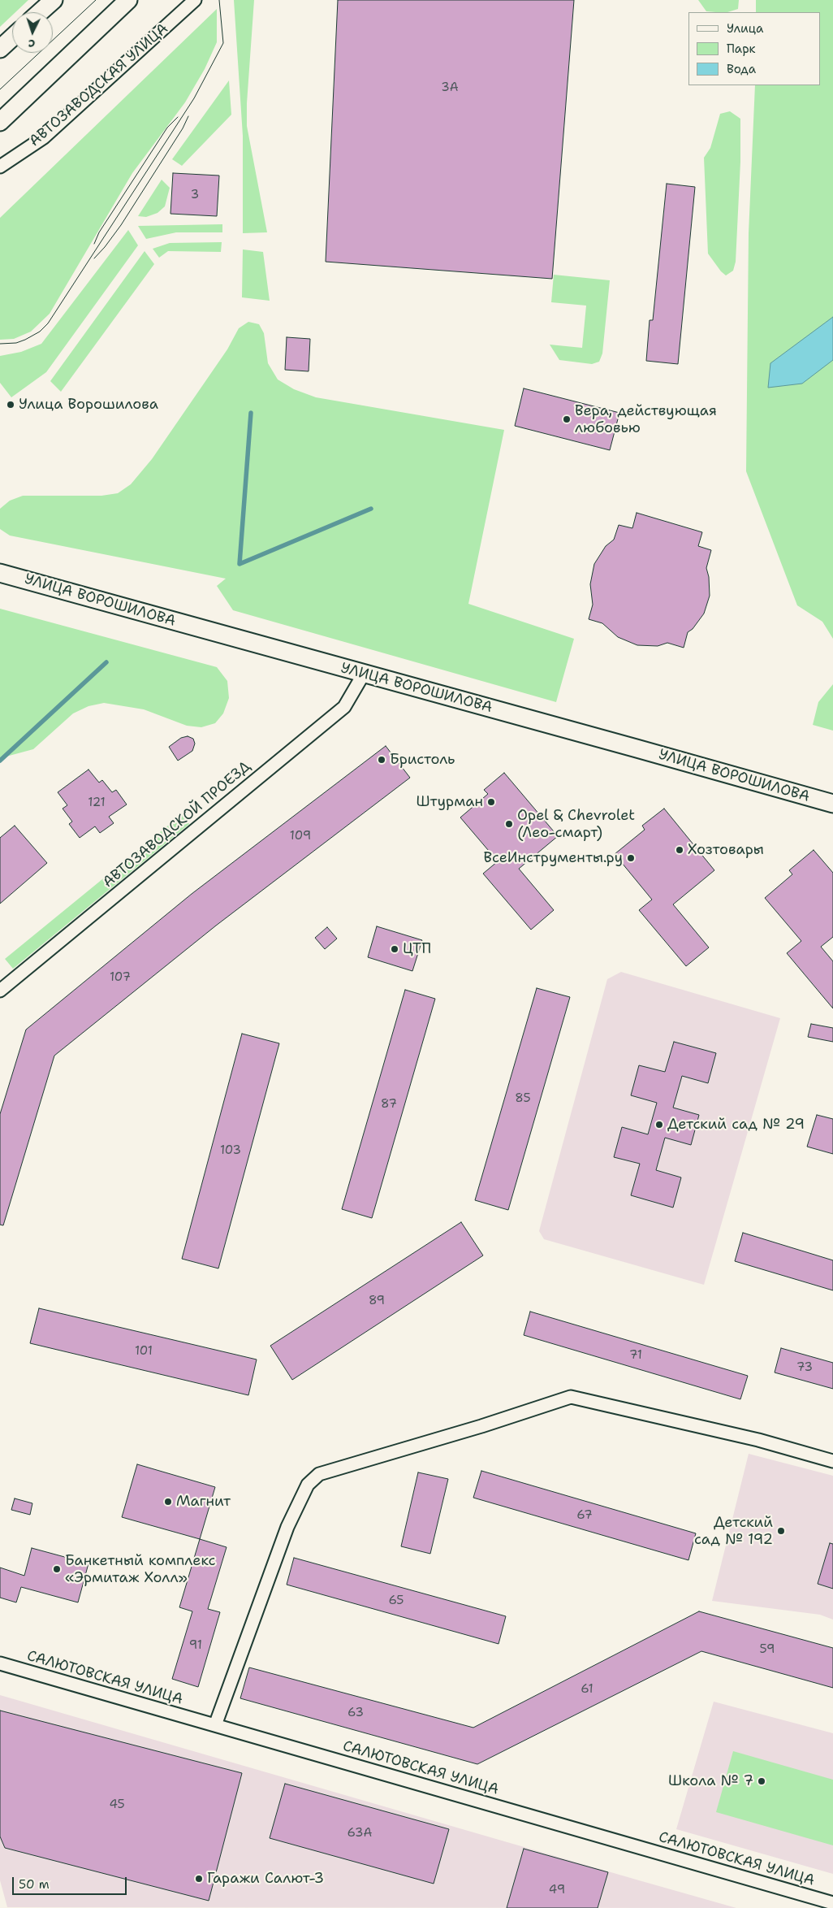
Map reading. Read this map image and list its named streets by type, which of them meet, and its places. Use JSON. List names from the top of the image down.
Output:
{
  "streets": {
    "main road": ["УЛИЦА ВОРОШИЛОВА"],
    "street": ["АВТОЗАВОДСКАЯ УЛИЦА", "АВТОЗАВОДСКОЙ ПРОЕЗД", "САЛЮТОВСКАЯ УЛИЦА"]
  },
  "crossings": [
    ["УЛИЦА ВОРОШИЛОВА", "АВТОЗАВОДСКОЙ ПРОЕЗД"]
  ],
  "places": [
    "Улица Ворошилова",
    "Вера, действующая любовью",
    "Бристоль",
    "Штурман",
    "Opel & Chevrolet (Лео-смарт)",
    "Хозтовары",
    "ВсеИнструменты.ру",
    "ЦТП",
    "Детский сад № 29",
    "Магнит",
    "Детский сад № 192",
    "Банкетный комплекс «Эрмитаж Холл»",
    "Школа № 7",
    "Гаражи Салют-3"
  ],
  "house_numbers": [
    "3А",
    "3",
    "121",
    "109",
    "107",
    "85",
    "87",
    "103",
    "89",
    "101",
    "71",
    "73",
    "67",
    "65",
    "91",
    "59",
    "61",
    "63",
    "45",
    "63А",
    "49"
  ],
  "legend": ["Улица", "Парк", "Вода"],
  "scale_bar": "50 m",
  "north": "bottom"
}
